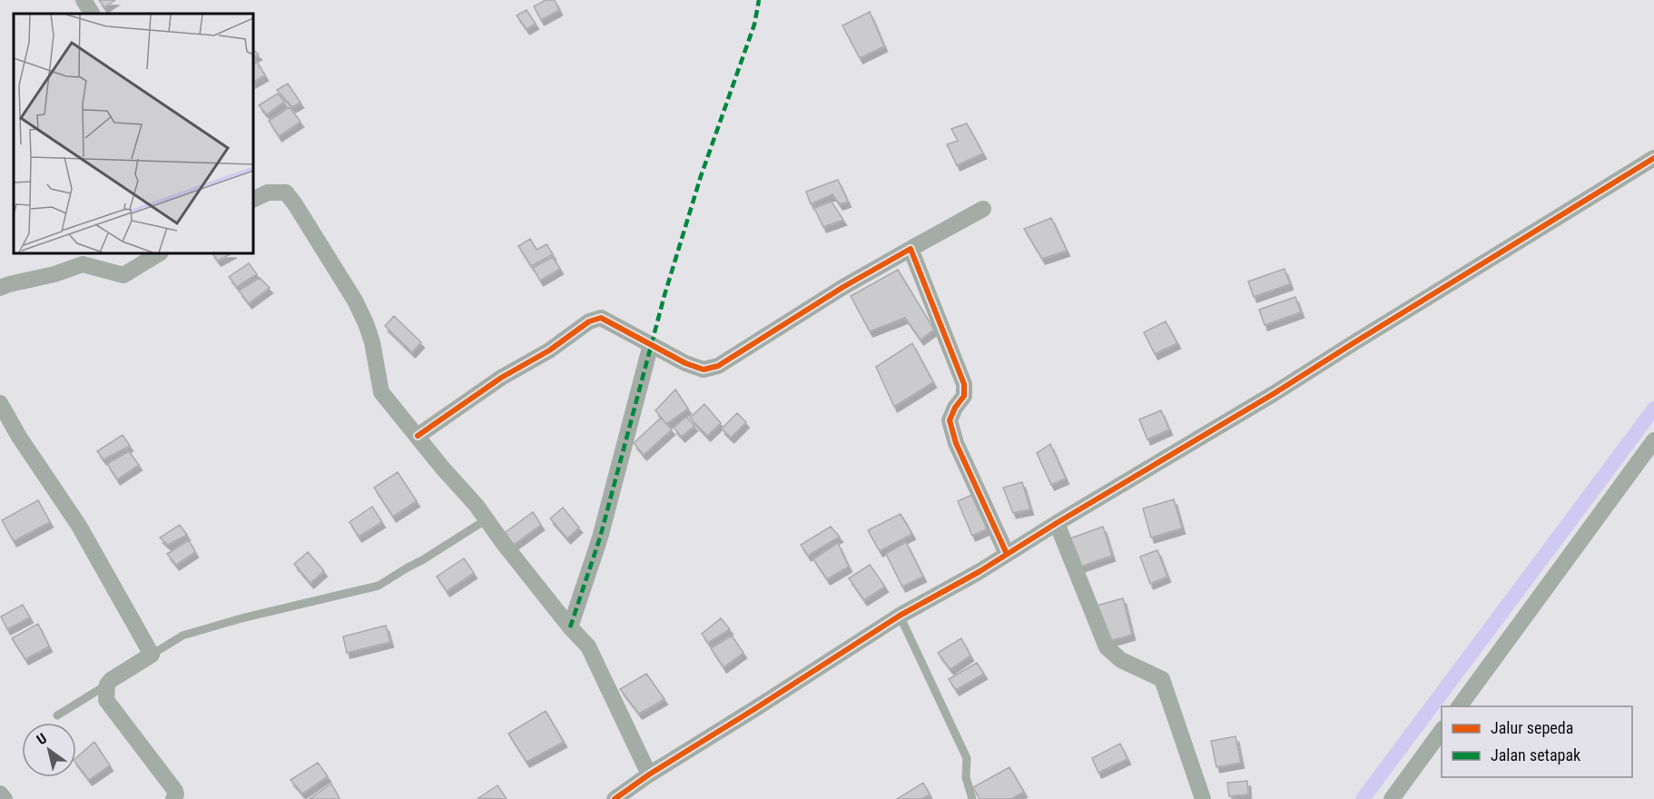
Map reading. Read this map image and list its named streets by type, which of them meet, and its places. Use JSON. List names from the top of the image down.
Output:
{
  "legend": ["Jalur sepeda", "Jalan setapak"],
  "north": "top left"
}
